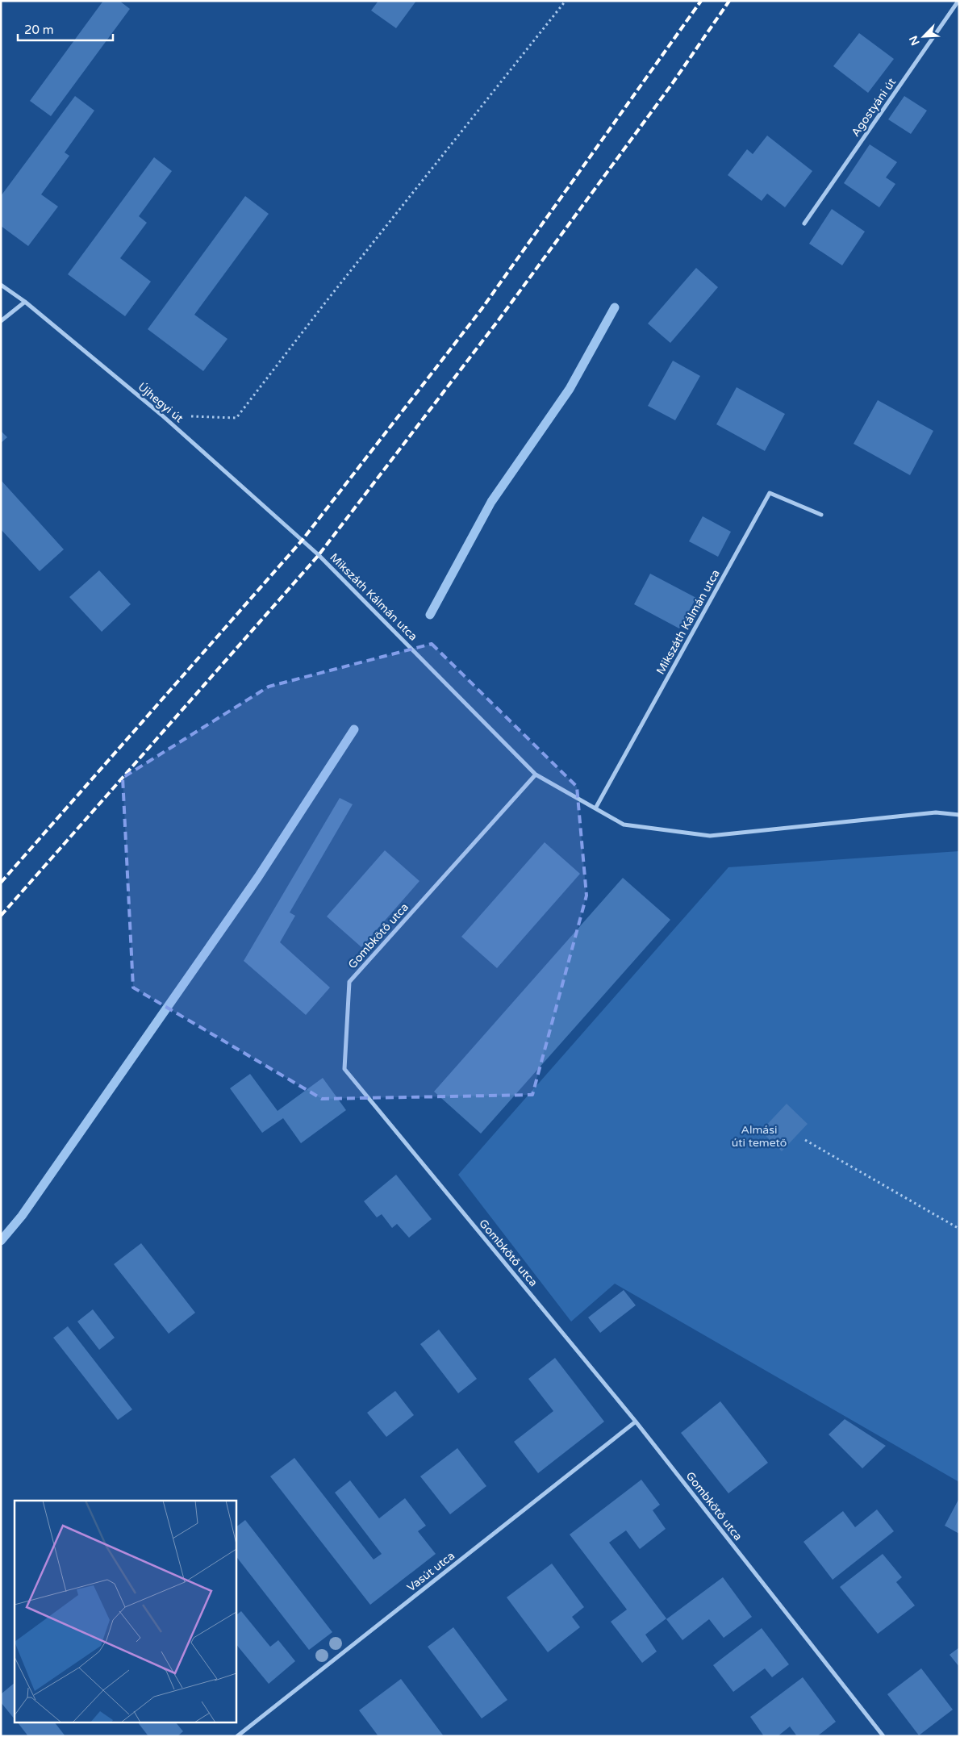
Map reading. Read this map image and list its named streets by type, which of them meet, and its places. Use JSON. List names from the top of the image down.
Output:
{
  "streets": {
    "street": [
      "Agostyáni út",
      "Újhegyi út",
      "Mikszáth Kálmán utca",
      "Gombkötő utca",
      "Vasút utca"
    ]
  },
  "crossings": [
    ["Újhegyi út", "Mikszáth Kálmán utca"],
    ["Mikszáth Kálmán utca", "Gombkötő utca"],
    ["Gombkötő utca", "Vasút utca"]
  ],
  "parks": ["Almási úti temető"],
  "scale_bar": "20 m",
  "north": "bottom left"
}
